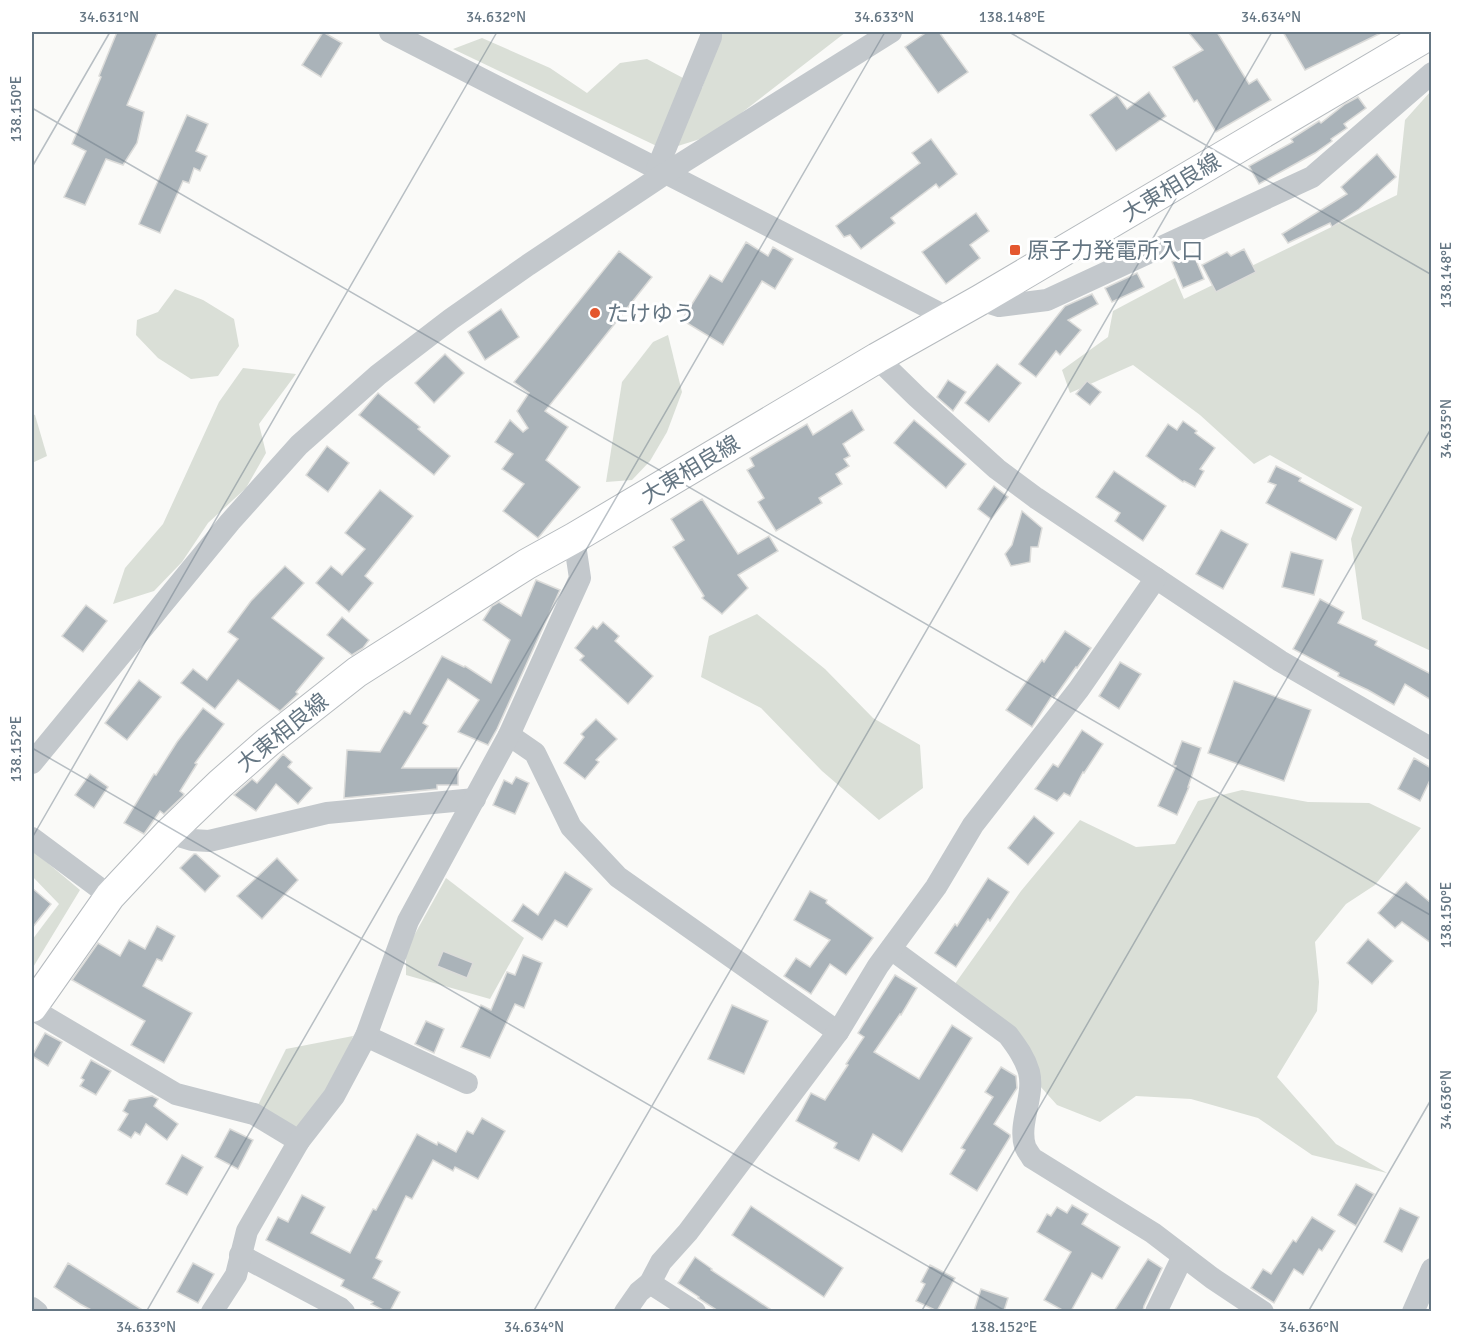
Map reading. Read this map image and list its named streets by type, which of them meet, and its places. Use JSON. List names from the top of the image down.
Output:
{
  "streets": {
    "main road": ["大東相良線"]
  },
  "places": {
    "transit": ["原子力発電所入口"],
    "other": ["たけゆう"]
  },
  "coordinates": [
    "34.631°N",
    "34.632°N",
    "34.633°N",
    "138.148°E",
    "34.634°N",
    "138.150°E",
    "34.635°N",
    "138.152°E",
    "34.636°N"
  ]
}
